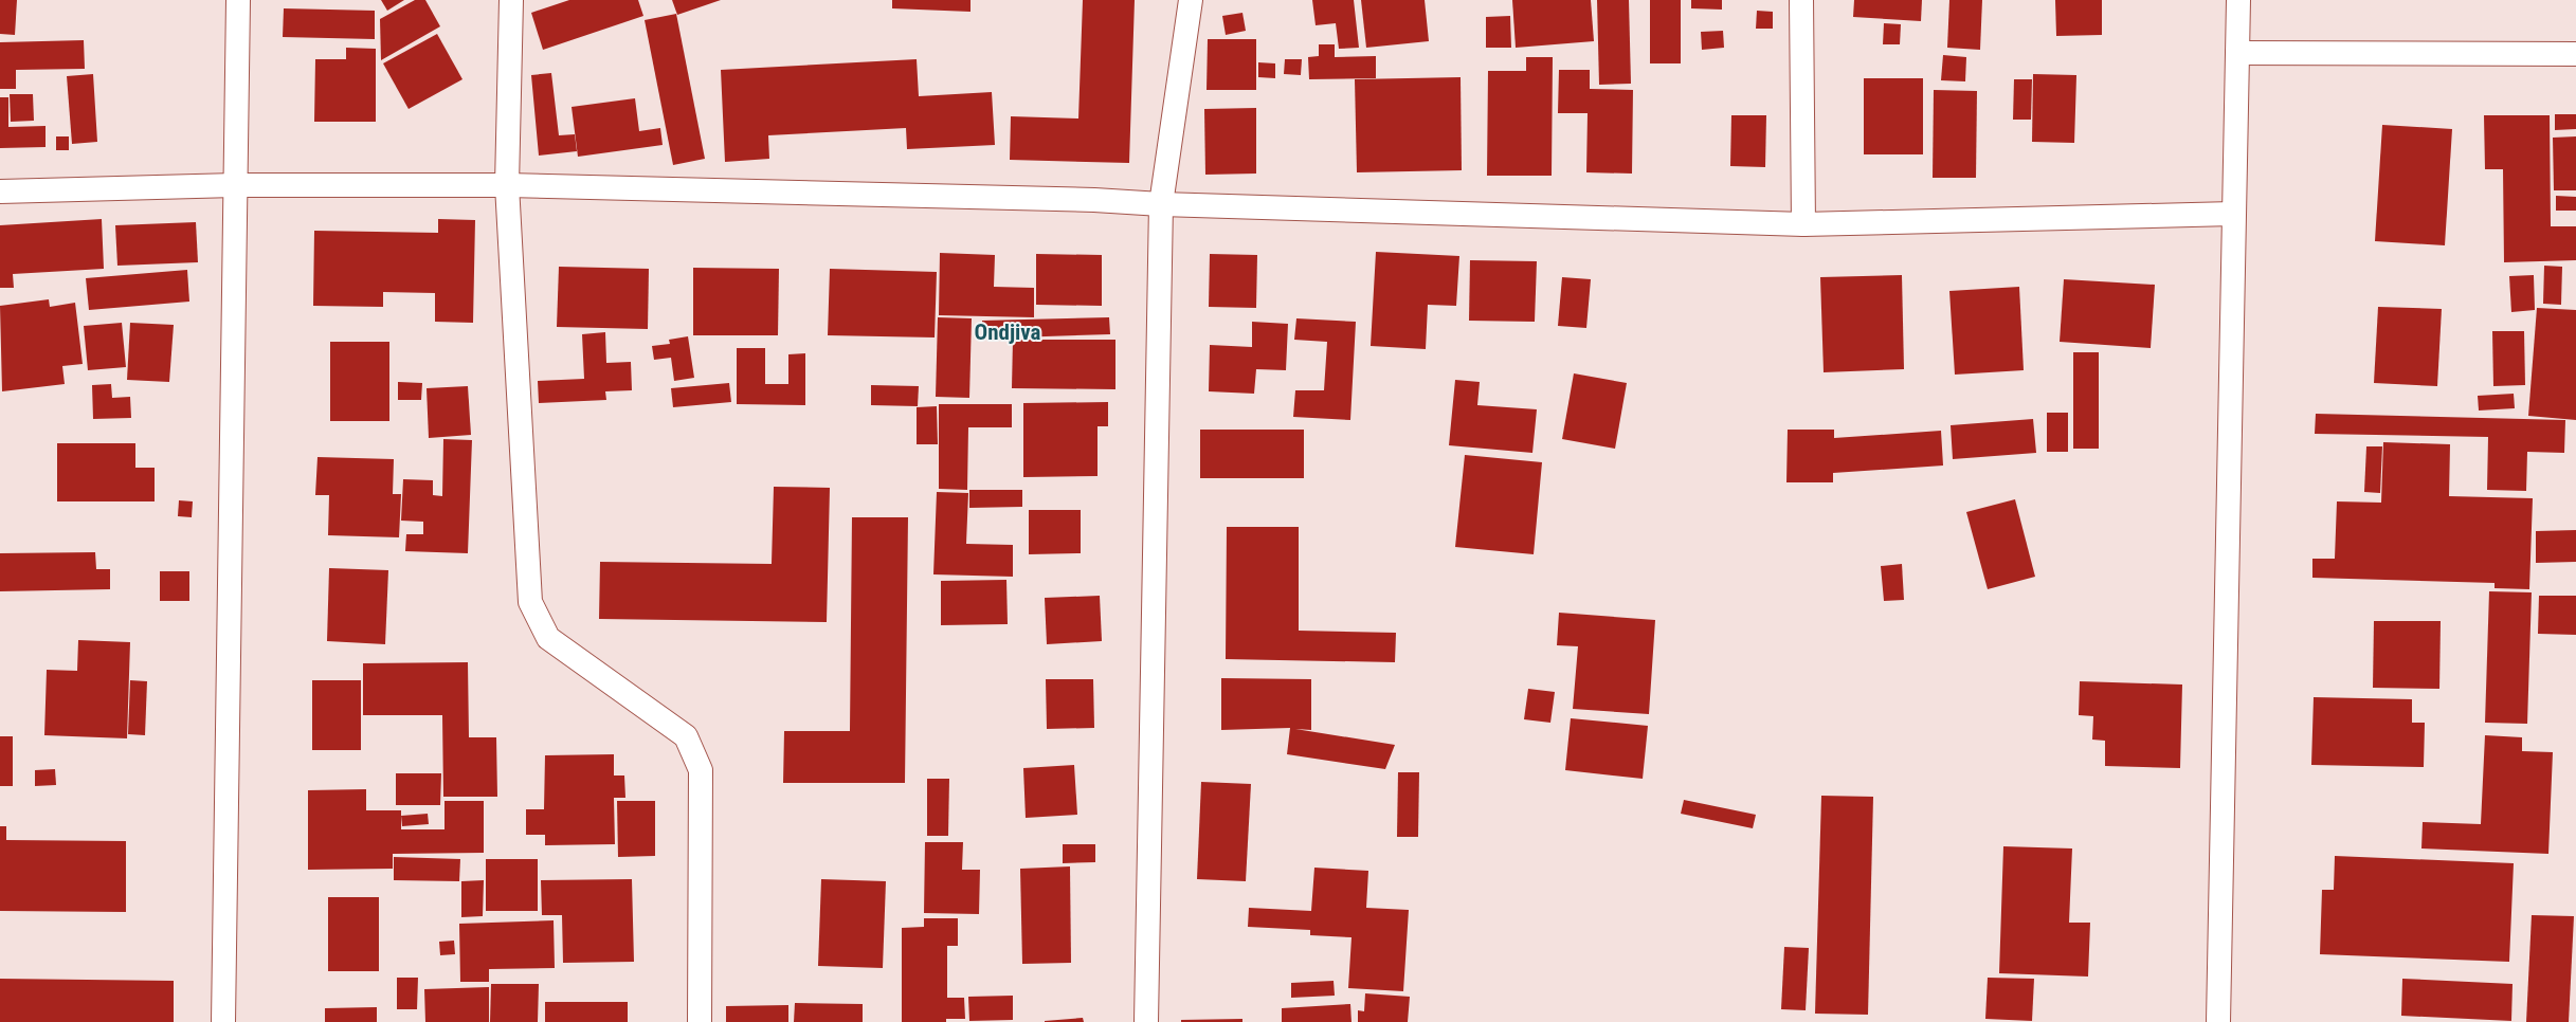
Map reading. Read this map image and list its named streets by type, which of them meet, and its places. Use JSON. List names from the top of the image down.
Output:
{
  "districts": ["Ondjiva"]
}
